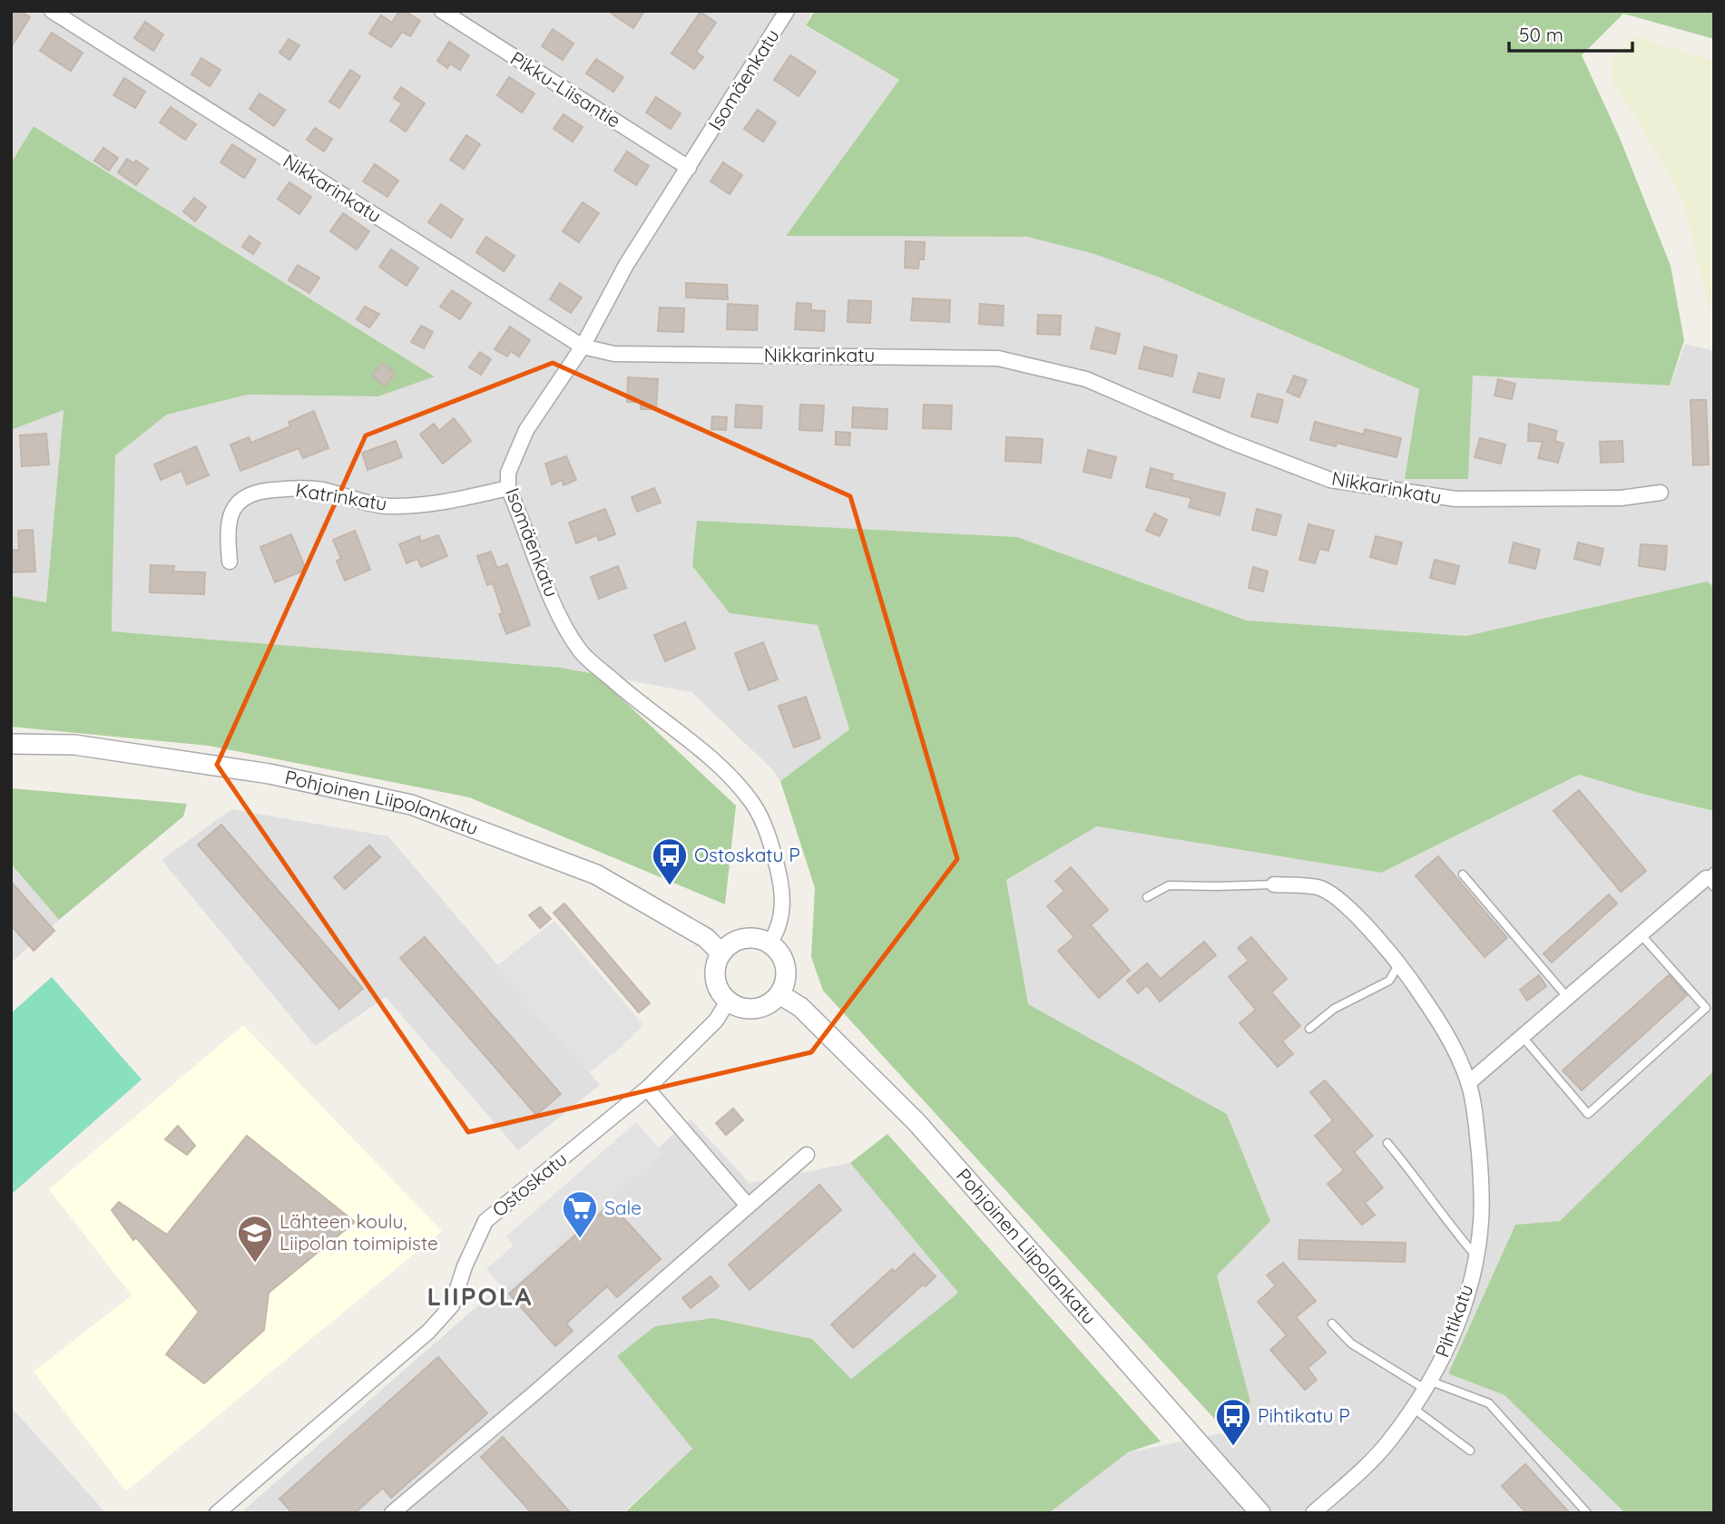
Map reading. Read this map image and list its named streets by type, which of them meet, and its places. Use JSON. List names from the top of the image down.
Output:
{
  "streets": {
    "street": [
      "Isomäenkatu",
      "Pikku-Liisantie",
      "Nikkarinkatu",
      "Katrinkatu",
      "Pohjoinen Liipolankatu",
      "Ostoskatu",
      "Pihtikatu"
    ]
  },
  "crossings": [
    ["Isomäenkatu", "Pikku-Liisantie"],
    ["Isomäenkatu", "Nikkarinkatu"],
    ["Isomäenkatu", "Katrinkatu"],
    ["Isomäenkatu", "Pohjoinen Liipolankatu"],
    ["Isomäenkatu", "Ostoskatu"],
    ["Pohjoinen Liipolankatu", "Ostoskatu"]
  ],
  "districts": ["LIIPOLA"],
  "places": {
    "bus stop": ["Ostoskatu P", "Pihtikatu P"],
    "supermarket": ["Sale"],
    "school or university": ["Lähteen koulu, Liipolan toimipiste"]
  },
  "scale_bar": "50 m"
}
